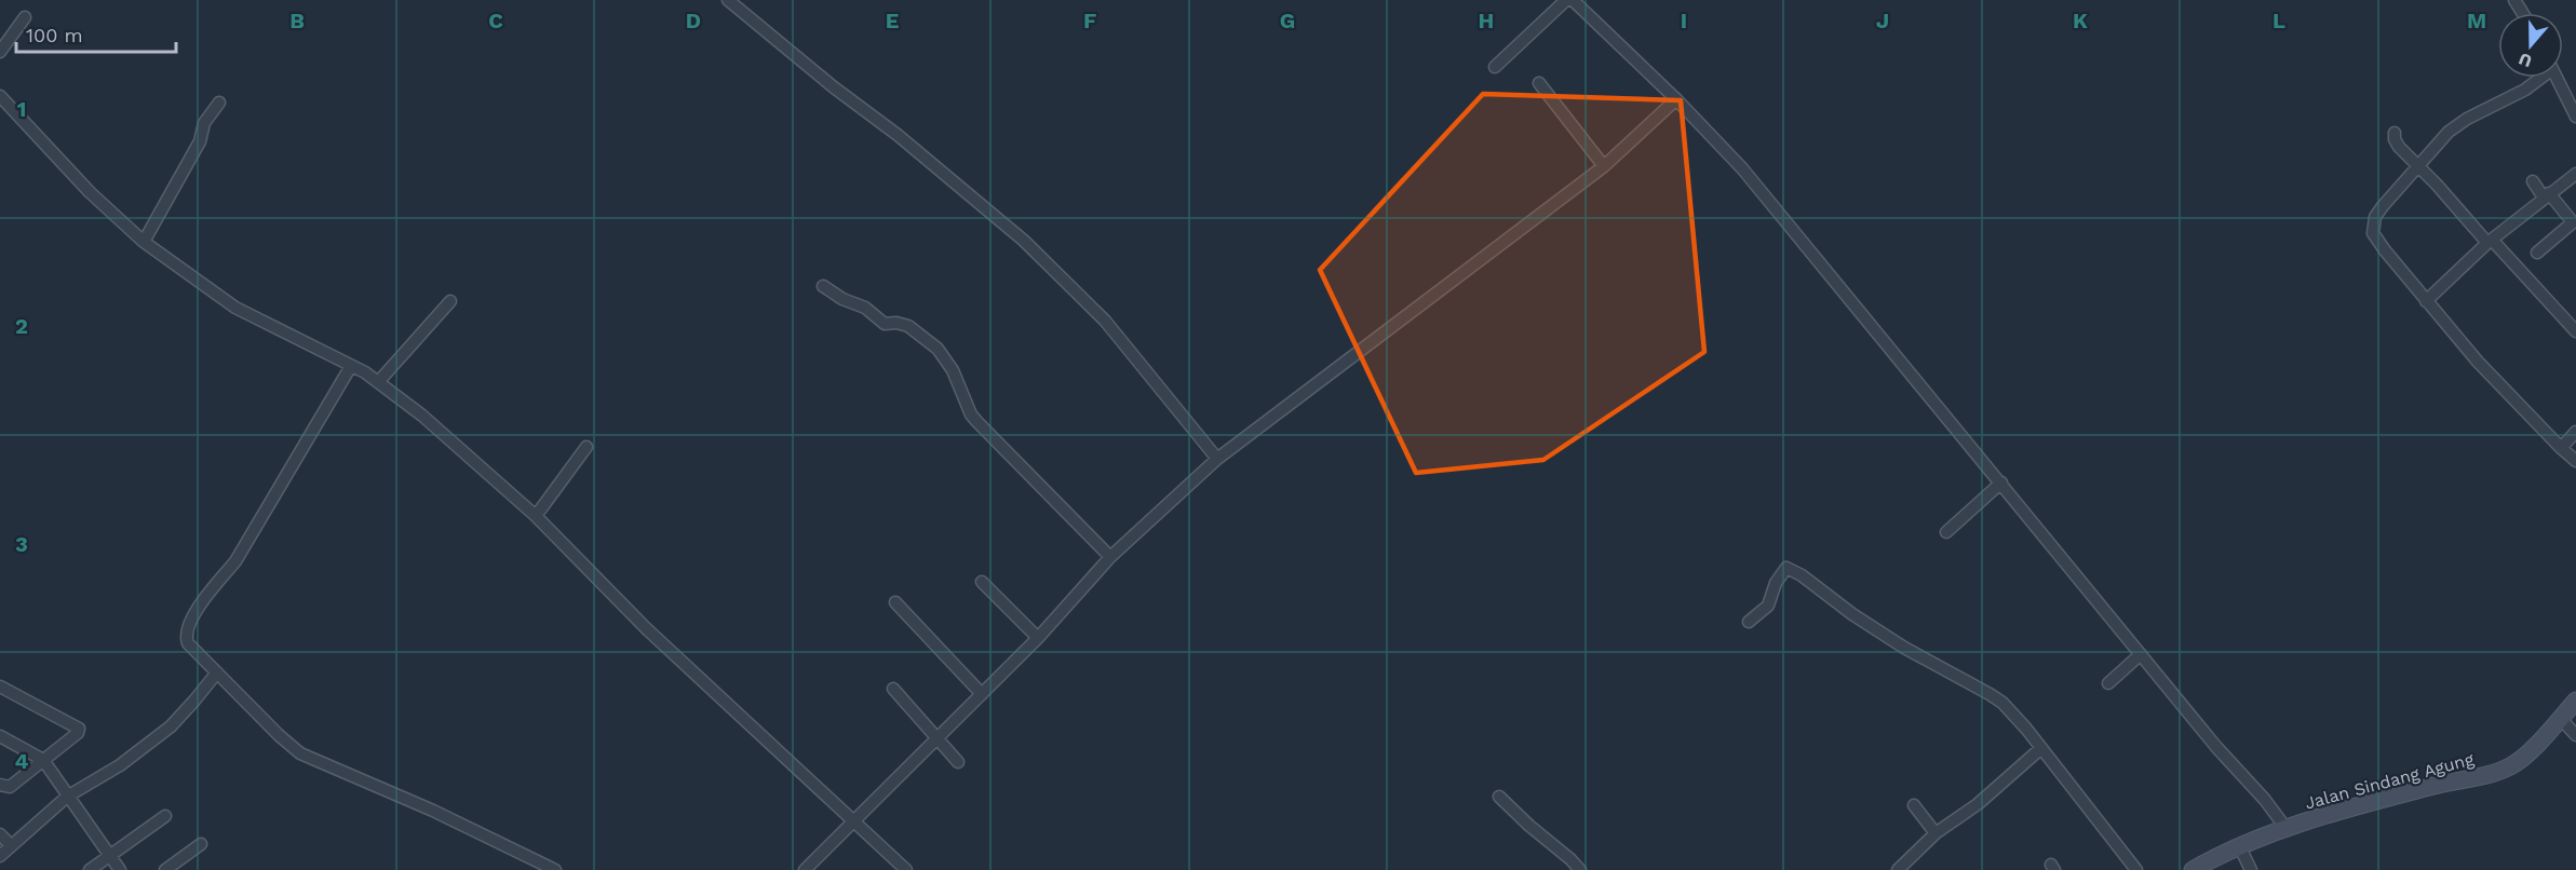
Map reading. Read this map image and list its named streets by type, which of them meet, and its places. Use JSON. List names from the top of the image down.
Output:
{
  "streets": {
    "main road": ["Jalan Sindang Agung"]
  },
  "scale_bar": "100 m",
  "north": "bottom",
  "grid": {
    "columns": [
      "B",
      "C",
      "D",
      "E",
      "F",
      "G",
      "H",
      "I",
      "J",
      "K",
      "L",
      "M"
    ],
    "rows": [
      "1",
      "2",
      "3",
      "4"
    ]
  }
}
